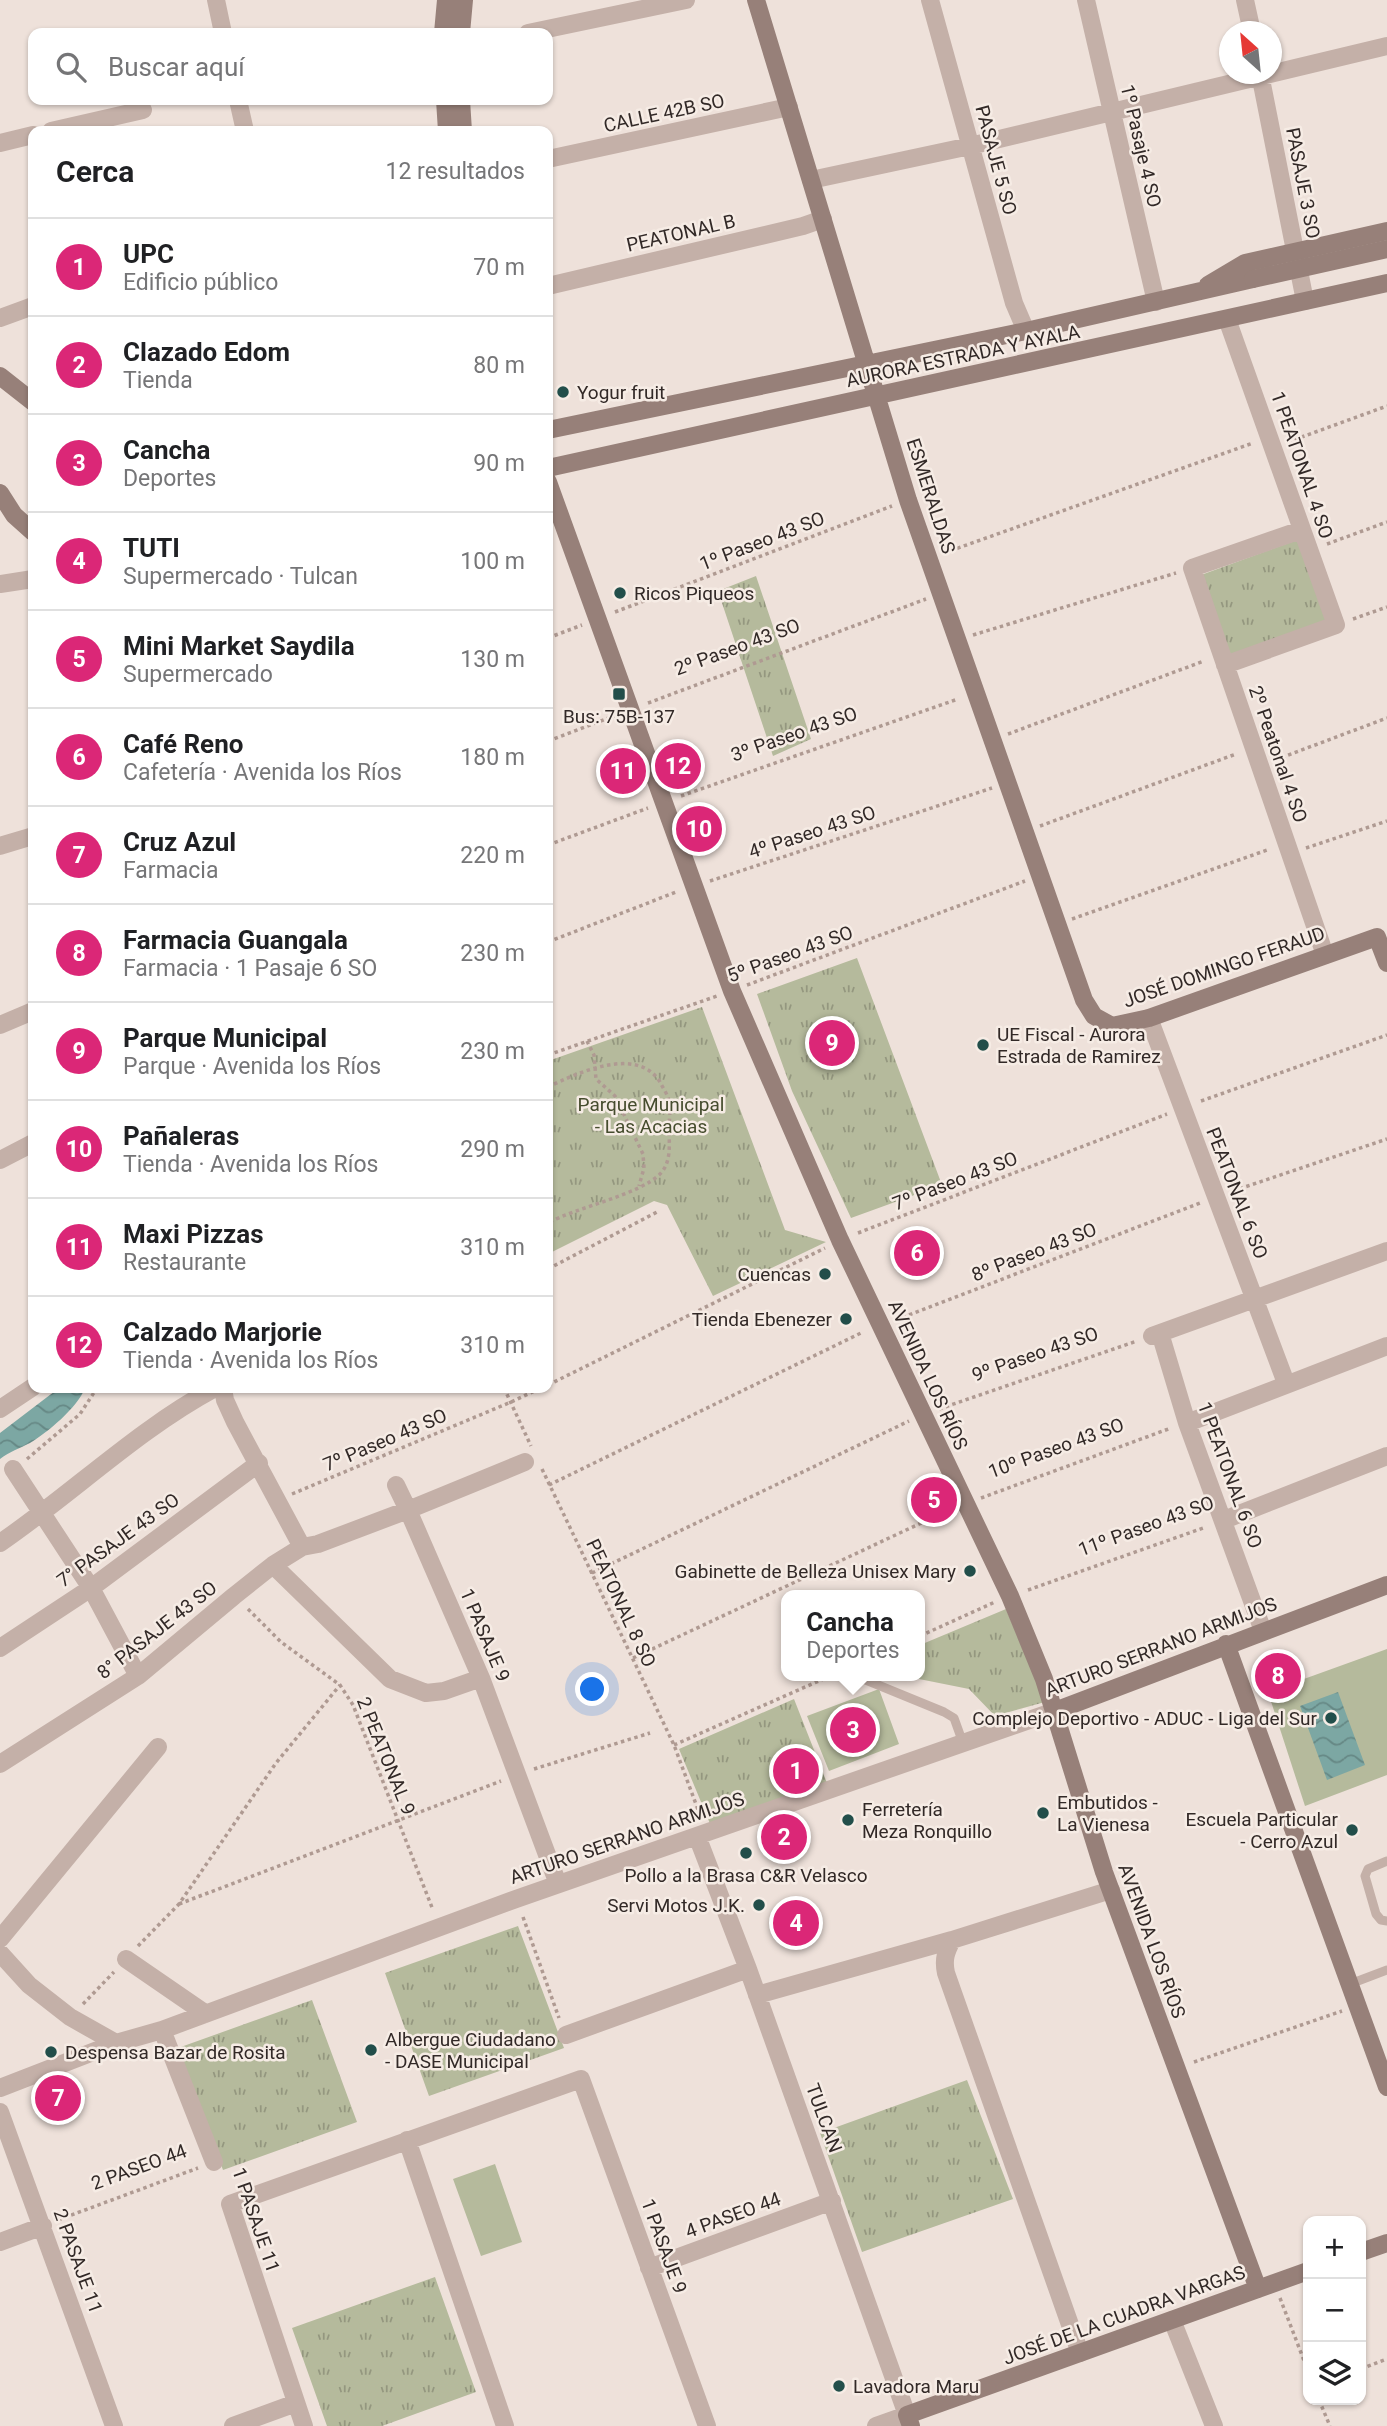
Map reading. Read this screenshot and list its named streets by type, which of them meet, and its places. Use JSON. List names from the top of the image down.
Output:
{
  "streets": {
    "street": [
      "CALLE 42B SO",
      "1º Pasaje 4 SO",
      "PASAJE 5 SO",
      "PASAJE 3 SO",
      "PEATONAL B",
      "AURORA ESTRADA Y AYALA",
      "1 PEATONAL 4 SO",
      "ESMERALDAS",
      "2º Peatonal 4 SO",
      "JOSÉ DOMINGO FERAUD",
      "PEATONAL 6 SO",
      "AVENIDA LOS RÍOS",
      "1 PEATONAL 6 SO",
      "11º Paseo 43 SO",
      "7° PASAJE 43 SO",
      "8° PASAJE 43 SO",
      "1 PASAJE 9",
      "ARTURO SERRANO ARMIJOS",
      "TULCAN",
      "4 PASEO 44",
      "1 PASAJE 11",
      "2 PASAJE 11",
      "JOSÉ DE LA CUADRA VARGAS"
    ],
    "path": [
      "1º Paseo 43 SO",
      "2º Paseo 43 SO",
      "3º Paseo 43 SO",
      "4º Paseo 43 SO",
      "5º Paseo 43 SO",
      "7º Paseo 43 SO",
      "8º Paseo 43 SO",
      "9º Paseo 43 SO",
      "10º Paseo 43 SO",
      "PEATONAL 8 SO",
      "2 PEATONAL 9",
      "2 PASEO 44"
    ]
  },
  "crossings": [
    ["CALLE 42B SO", "ESMERALDAS"],
    ["1º Pasaje 4 SO", "AURORA ESTRADA Y AYALA"],
    ["PASAJE 5 SO", "AURORA ESTRADA Y AYALA"],
    ["PASAJE 3 SO", "AURORA ESTRADA Y AYALA"],
    ["PEATONAL B", "ESMERALDAS"],
    ["AURORA ESTRADA Y AYALA", "1 PEATONAL 4 SO"],
    ["AURORA ESTRADA Y AYALA", "ESMERALDAS"],
    ["ESMERALDAS", "1º Paseo 43 SO"],
    ["ESMERALDAS", "2º Paseo 43 SO"],
    ["ESMERALDAS", "3º Paseo 43 SO"],
    ["ESMERALDAS", "4º Paseo 43 SO"],
    ["ESMERALDAS", "5º Paseo 43 SO"],
    ["ESMERALDAS", "JOSÉ DOMINGO FERAUD"],
    ["1º Paseo 43 SO", "AVENIDA LOS RÍOS"],
    ["2º Paseo 43 SO", "AVENIDA LOS RÍOS"],
    ["3º Paseo 43 SO", "AVENIDA LOS RÍOS"],
    ["2º Peatonal 4 SO", "JOSÉ DOMINGO FERAUD"],
    ["4º Paseo 43 SO", "AVENIDA LOS RÍOS"],
    ["5º Paseo 43 SO", "AVENIDA LOS RÍOS"],
    ["JOSÉ DOMINGO FERAUD", "PEATONAL 6 SO"],
    ["7º Paseo 43 SO", "PEATONAL 6 SO"],
    ["7º Paseo 43 SO", "AVENIDA LOS RÍOS"],
    ["7º Paseo 43 SO", "PEATONAL 8 SO"],
    ["PEATONAL 6 SO", "8º Paseo 43 SO"],
    ["8º Paseo 43 SO", "AVENIDA LOS RÍOS"],
    ["8º Paseo 43 SO", "PEATONAL 8 SO"],
    ["9º Paseo 43 SO", "AVENIDA LOS RÍOS"],
    ["9º Paseo 43 SO", "1 PEATONAL 6 SO"],
    ["9º Paseo 43 SO", "PEATONAL 8 SO"],
    ["AVENIDA LOS RÍOS", "10º Paseo 43 SO"],
    ["AVENIDA LOS RÍOS", "11º Paseo 43 SO"],
    ["AVENIDA LOS RÍOS", "ARTURO SERRANO ARMIJOS"],
    ["AVENIDA LOS RÍOS", "JOSÉ DE LA CUADRA VARGAS"],
    ["10º Paseo 43 SO", "1 PEATONAL 6 SO"],
    ["10º Paseo 43 SO", "PEATONAL 8 SO"],
    ["1 PEATONAL 6 SO", "11º Paseo 43 SO"],
    ["1 PEATONAL 6 SO", "ARTURO SERRANO ARMIJOS"],
    ["PEATONAL 8 SO", "ARTURO SERRANO ARMIJOS"],
    ["PEATONAL 8 SO", "TULCAN"],
    ["8° PASAJE 43 SO", "2 PEATONAL 9"],
    ["1 PASAJE 9", "ARTURO SERRANO ARMIJOS"],
    ["1 PASAJE 9", "4 PASEO 44"],
    ["1 PASAJE 9", "1 PASAJE 11"],
    ["ARTURO SERRANO ARMIJOS", "2 PEATONAL 9"],
    ["ARTURO SERRANO ARMIJOS", "TULCAN"],
    ["ARTURO SERRANO ARMIJOS", "1 PASAJE 11"],
    ["TULCAN", "4 PASEO 44"],
    ["TULCAN", "JOSÉ DE LA CUADRA VARGAS"],
    ["2 PASEO 44", "1 PASAJE 11"],
    ["2 PASEO 44", "2 PASAJE 11"]
  ],
  "parks": ["Parque Municipal - Las Acacias"],
  "places": {
    "other": [
      "Yogur fruit",
      "Ricos Piqueos",
      "UE Fiscal - Aurora Estrada de Ramirez",
      "Cuencas",
      "Tienda Ebenezer",
      "Gabinette de Belleza Unisex Mary",
      "Complejo Deportivo - ADUC - Liga del Sur",
      "Embutidos - La Vienesa",
      "Ferretería Meza Ronquillo",
      "Escuela Particular - Cerro Azul",
      "Pollo a la Brasa C&R Velasco",
      "Servi Motos J.K.",
      "Albergue Ciudadano - DASE Municipal",
      "Despensa Bazar de Rosita",
      "Lavadora Maru"
    ],
    "transit": ["Bus: 75B-137"]
  },
  "north": "top left",
  "page": {
    "search": "Buscar aquí",
    "heading": ["Cerca", "12 resultados"],
    "list": [
      {
        "mark": "1",
        "name": "UPC",
        "note": "Edificio público",
        "value": "70 m"
      },
      {
        "mark": "2",
        "name": "Clazado Edom",
        "note": "Tienda",
        "value": "80 m"
      },
      {
        "mark": "3",
        "name": "Cancha",
        "note": "Deportes",
        "value": "90 m"
      },
      {
        "mark": "4",
        "name": "TUTI",
        "note": "Supermercado · Tulcan",
        "value": "100 m"
      },
      {
        "mark": "5",
        "name": "Mini Market Saydila",
        "note": "Supermercado",
        "value": "130 m"
      },
      {
        "mark": "6",
        "name": "Café Reno",
        "note": "Cafetería · Avenida los Ríos",
        "value": "180 m"
      },
      {
        "mark": "7",
        "name": "Cruz Azul",
        "note": "Farmacia",
        "value": "220 m"
      },
      {
        "mark": "8",
        "name": "Farmacia Guangala",
        "note": "Farmacia · 1 Pasaje 6 SO",
        "value": "230 m"
      },
      {
        "mark": "9",
        "name": "Parque Municipal",
        "note": "Parque · Avenida los Ríos",
        "value": "230 m"
      },
      {
        "mark": "10",
        "name": "Pañaleras",
        "note": "Tienda · Avenida los Ríos",
        "value": "290 m"
      },
      {
        "mark": "11",
        "name": "Maxi Pizzas",
        "note": "Restaurante",
        "value": "310 m"
      },
      {
        "mark": "12",
        "name": "Calzado Marjorie",
        "note": "Tienda · Avenida los Ríos",
        "value": "310 m"
      }
    ],
    "pins": [
      "12",
      "11",
      "10",
      "9",
      "6",
      "5",
      "8",
      "3",
      "1",
      "2",
      "4",
      "7"
    ],
    "popup": ["Cancha", "Deportes"],
    "map_buttons": ["+", "−"]
  }
}
